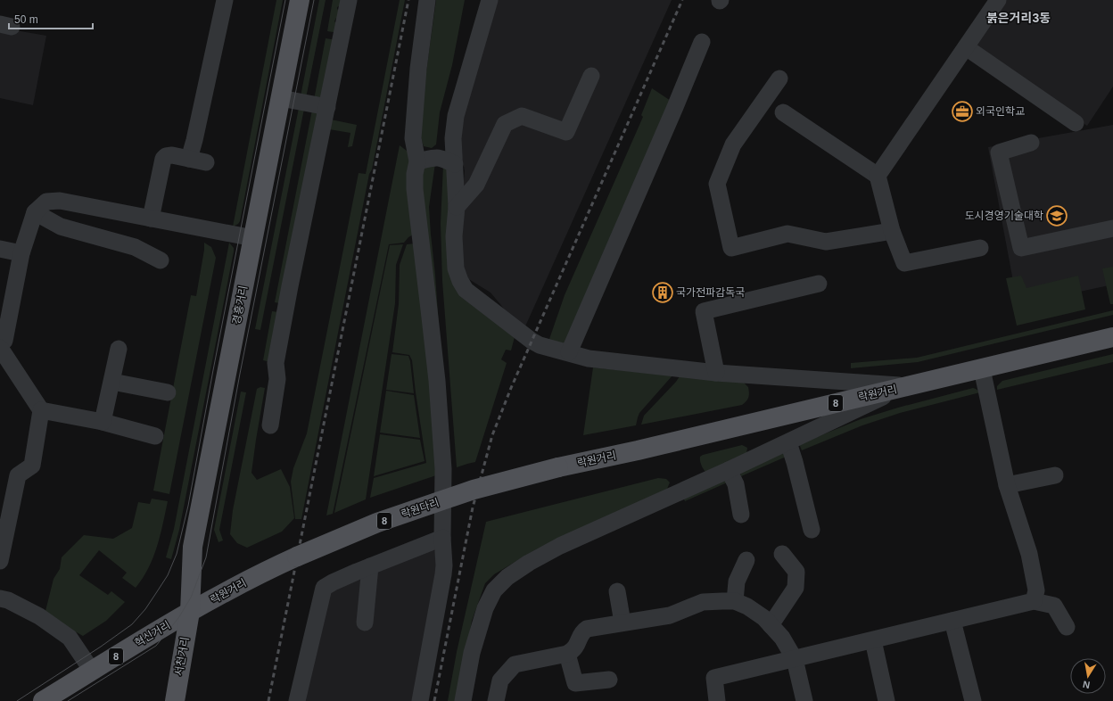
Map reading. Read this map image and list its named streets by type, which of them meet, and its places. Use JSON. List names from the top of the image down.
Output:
{
  "streets": {
    "main road": [
      "경흥거리",
      "락원거리",
      "8",
      "락원다리",
      "혁신거리",
      "서천거리"
    ]
  },
  "crossings": [
    ["경흥거리", "락원거리"],
    ["경흥거리", "혁신거리"],
    ["경흥거리", "서천거리"],
    ["락원거리", "락원다리"],
    ["락원거리", "혁신거리"],
    ["락원거리", "서천거리"],
    ["혁신거리", "서천거리"]
  ],
  "districts": ["붉은거리3동"],
  "places": {
    "office": ["외국인학교"],
    "school or university": ["도시경영기술대학"],
    "building": ["국가전파감독국"]
  },
  "scale_bar": "50 m",
  "north": "bottom"
}
